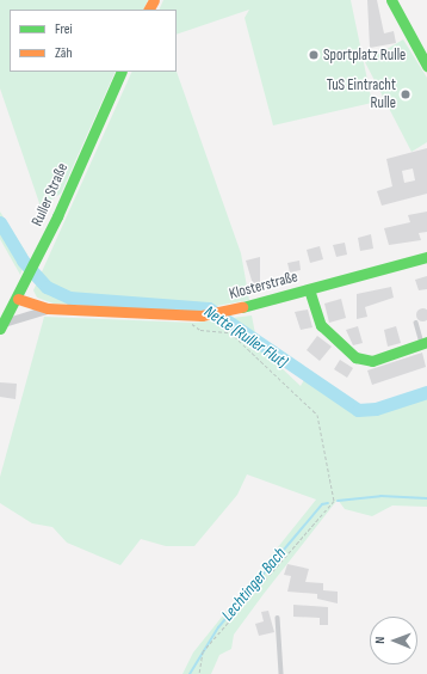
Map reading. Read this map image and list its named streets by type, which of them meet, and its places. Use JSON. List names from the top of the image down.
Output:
{
  "streets": {
    "street": ["Ruller Straße", "Klosterstraße"]
  },
  "crossings": [
    ["Ruller Straße", "Klosterstraße"]
  ],
  "water": ["Nette (Ruller Flut)", "Lechtinger Bach"],
  "places": ["Sportplatz Rulle", "TuS Eintracht Rulle"],
  "legend": ["Frei", "Zäh"],
  "north": "left"
}
